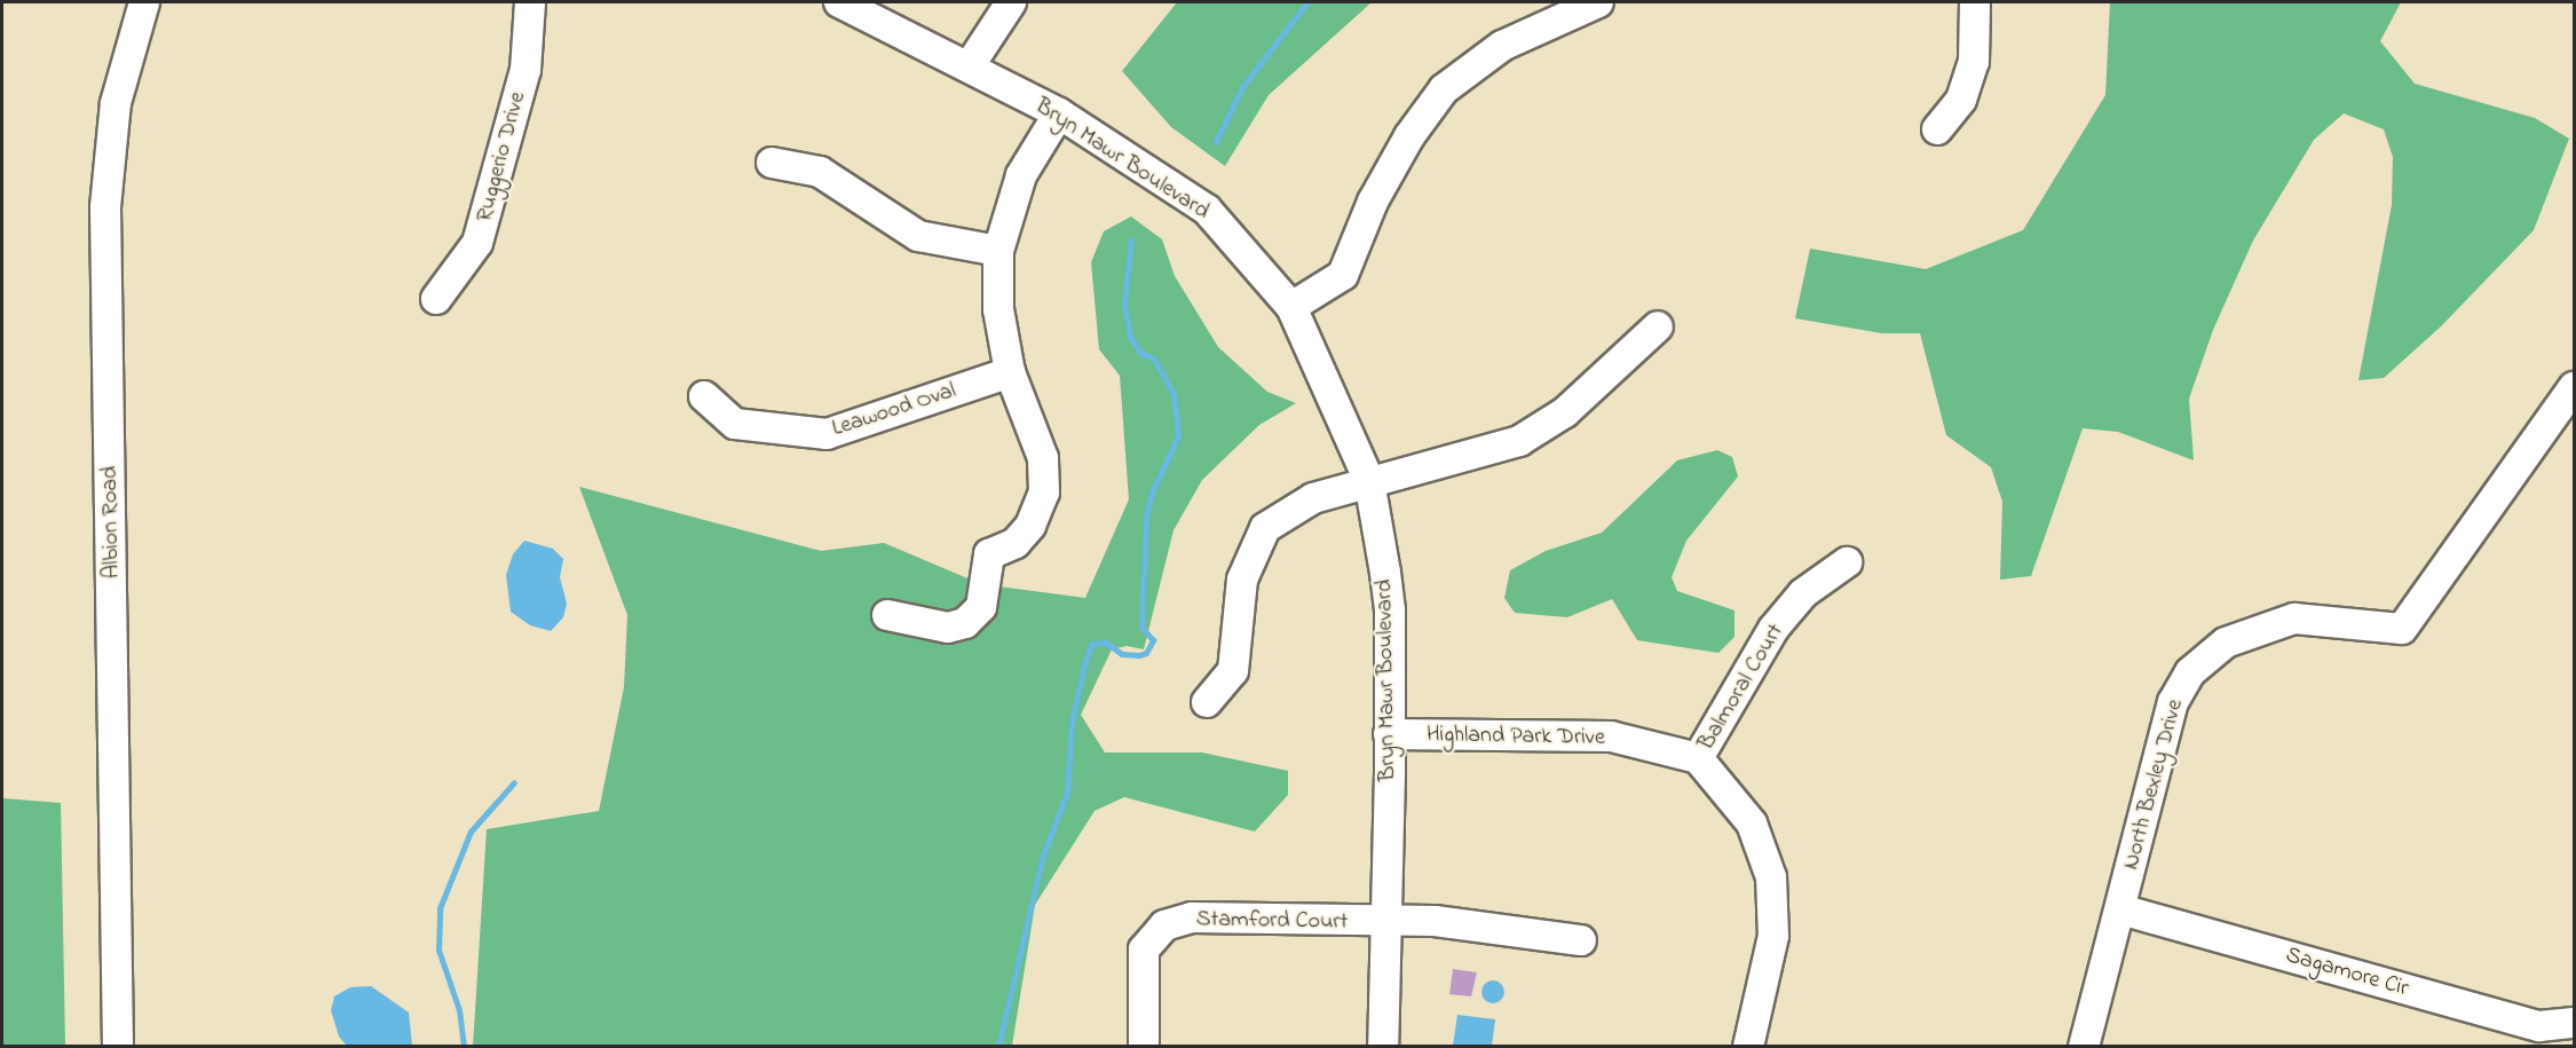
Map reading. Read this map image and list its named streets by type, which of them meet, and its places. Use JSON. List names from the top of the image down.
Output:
{
  "streets": {
    "street": [
      "Ruggerio Drive",
      "Bryn Mawr Boulevard",
      "Leawood Oval",
      "Albion Road",
      "Balmoral Court",
      "Highland Park Drive",
      "North Bexley Drive",
      "Stamford Court",
      "Sagamore Cir"
    ]
  },
  "crossings": [
    ["Bryn Mawr Boulevard", "Highland Park Drive"],
    ["Bryn Mawr Boulevard", "Stamford Court"],
    ["Balmoral Court", "Highland Park Drive"],
    ["North Bexley Drive", "Sagamore Cir"]
  ]
}
